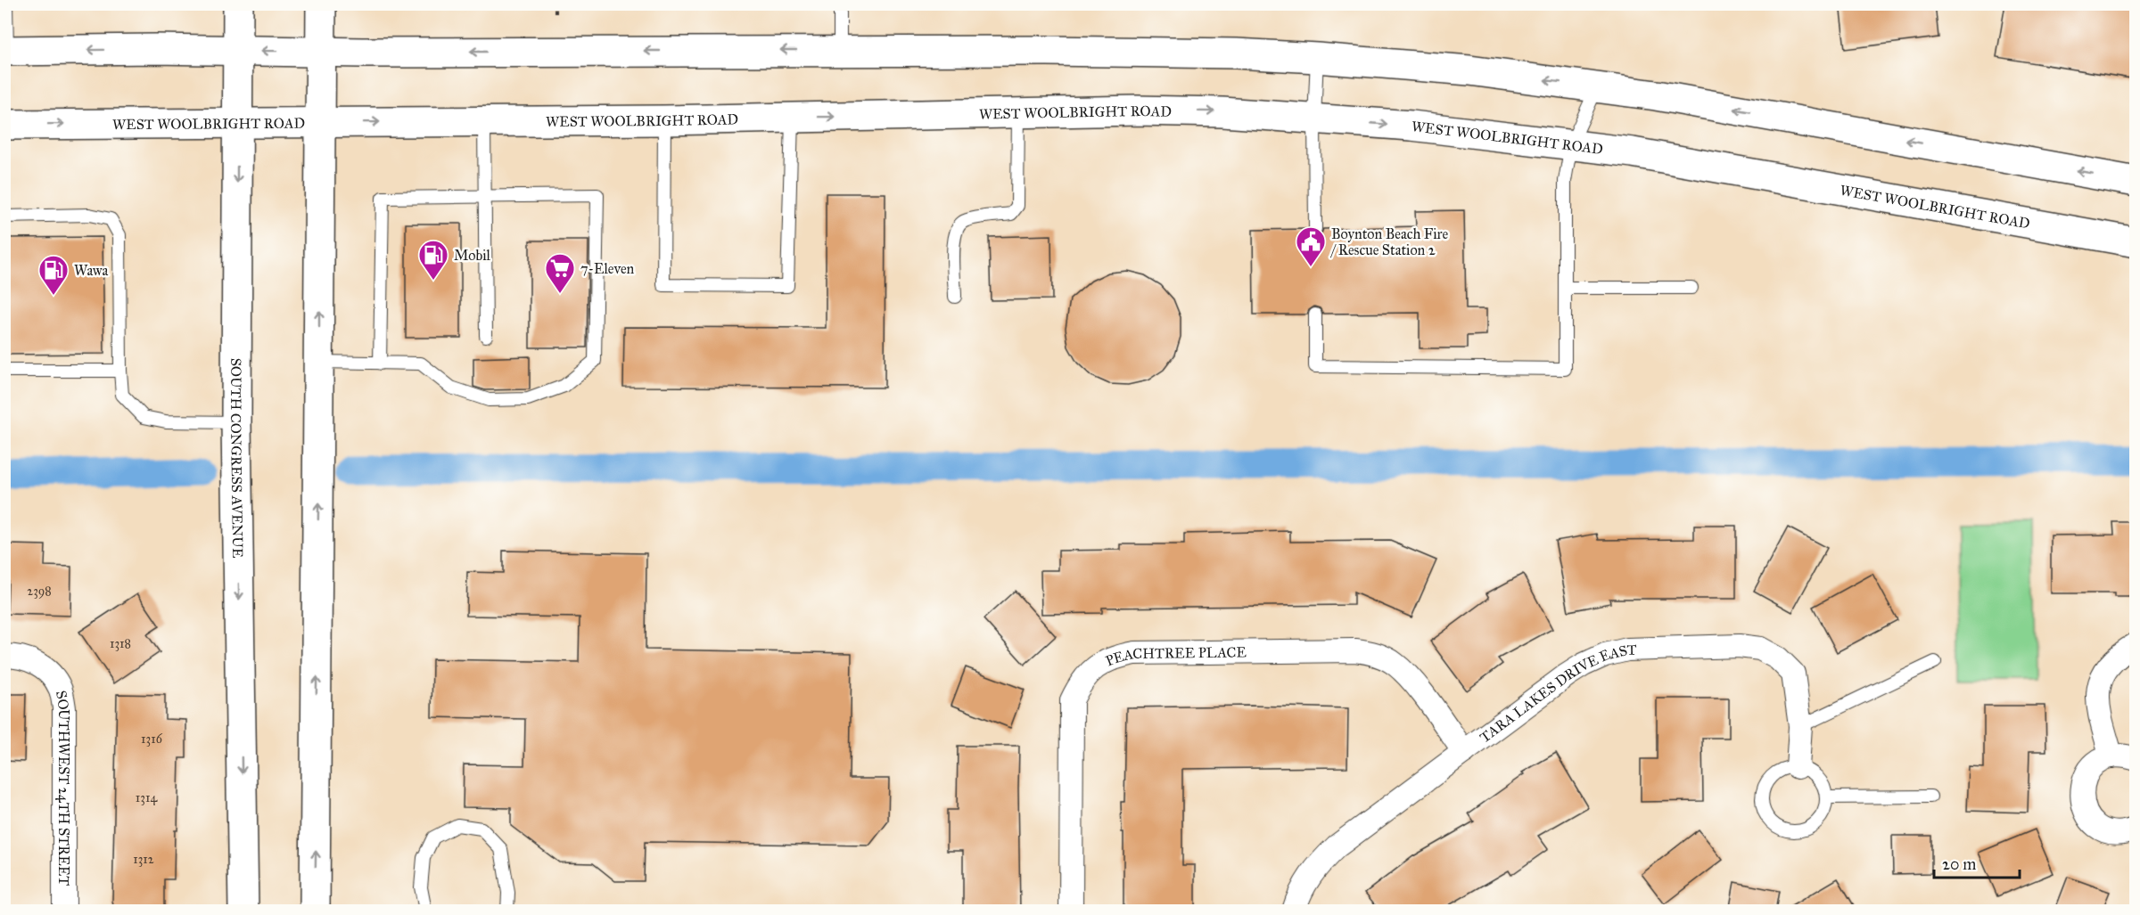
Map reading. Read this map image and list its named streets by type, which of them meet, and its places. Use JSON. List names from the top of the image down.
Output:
{
  "streets": {
    "main road": ["WEST WOOLBRIGHT ROAD", "SOUTH CONGRESS AVENUE"],
    "street": ["PEACHTREE PLACE", "TARA LAKES DRIVE EAST", "SOUTHWEST 24TH STREET"]
  },
  "crossings": [
    ["WEST WOOLBRIGHT ROAD", "SOUTH CONGRESS AVENUE"],
    ["PEACHTREE PLACE", "TARA LAKES DRIVE EAST"]
  ],
  "places": {
    "public building": ["Boynton Beach Fire / Rescue Station 2"],
    "fuel station": ["Mobil", "Wawa"],
    "supermarket": ["7-Eleven"]
  },
  "house_numbers": [
    "2398",
    "1318",
    "1316",
    "1314",
    "1312"
  ],
  "scale_bar": "20 m"
}
